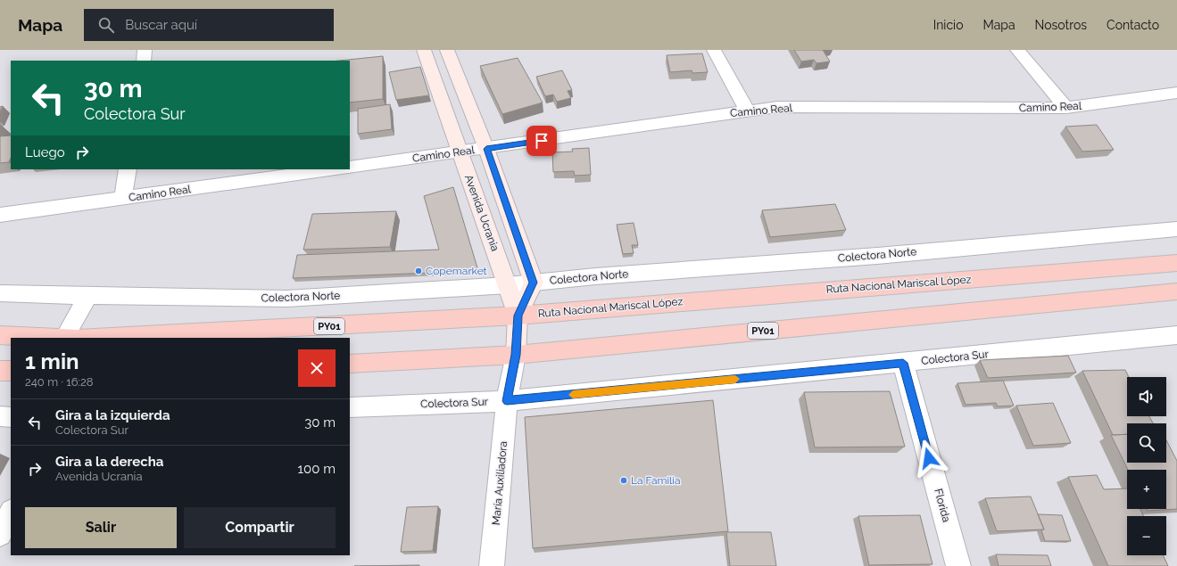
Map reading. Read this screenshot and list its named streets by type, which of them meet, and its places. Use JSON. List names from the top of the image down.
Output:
{
  "streets": {
    "highway": ["Ruta Nacional Mariscal López", "PY01"],
    "main road": ["Avenida Ucrania"],
    "street": [
      "Camino Real",
      "Colectora Norte",
      "Colectora Sur",
      "María Auxiliadora",
      "Florida"
    ]
  },
  "crossings": [
    ["Camino Real", "Avenida Ucrania"],
    ["Avenida Ucrania", "Colectora Norte"],
    ["Avenida Ucrania", "Ruta Nacional Mariscal López"],
    ["Avenida Ucrania", "PY01"],
    ["Avenida Ucrania", "Colectora Sur"],
    ["Avenida Ucrania", "María Auxiliadora"],
    ["Colectora Sur", "María Auxiliadora"],
    ["Colectora Sur", "Florida"]
  ],
  "places": ["Copemarket", "La Familia"],
  "page": {
    "header": "Mapa",
    "search": "Buscar aquí",
    "nav": [
      "Inicio",
      "Mapa",
      "Nosotros",
      "Contacto"
    ],
    "turn": ["30 m", "Colectora Sur"],
    "then": "Luego",
    "heading": ["1 min", "240 m · 16:28"],
    "map_buttons": ["+", "−"],
    "list": [
      {
        "name": "Gira a la izquierda",
        "note": "Colectora Sur",
        "value": "30 m"
      },
      {
        "name": "Gira a la derecha",
        "note": "Avenida Ucrania",
        "value": "100 m"
      }
    ],
    "buttons": ["Salir", "Compartir"]
  }
}
